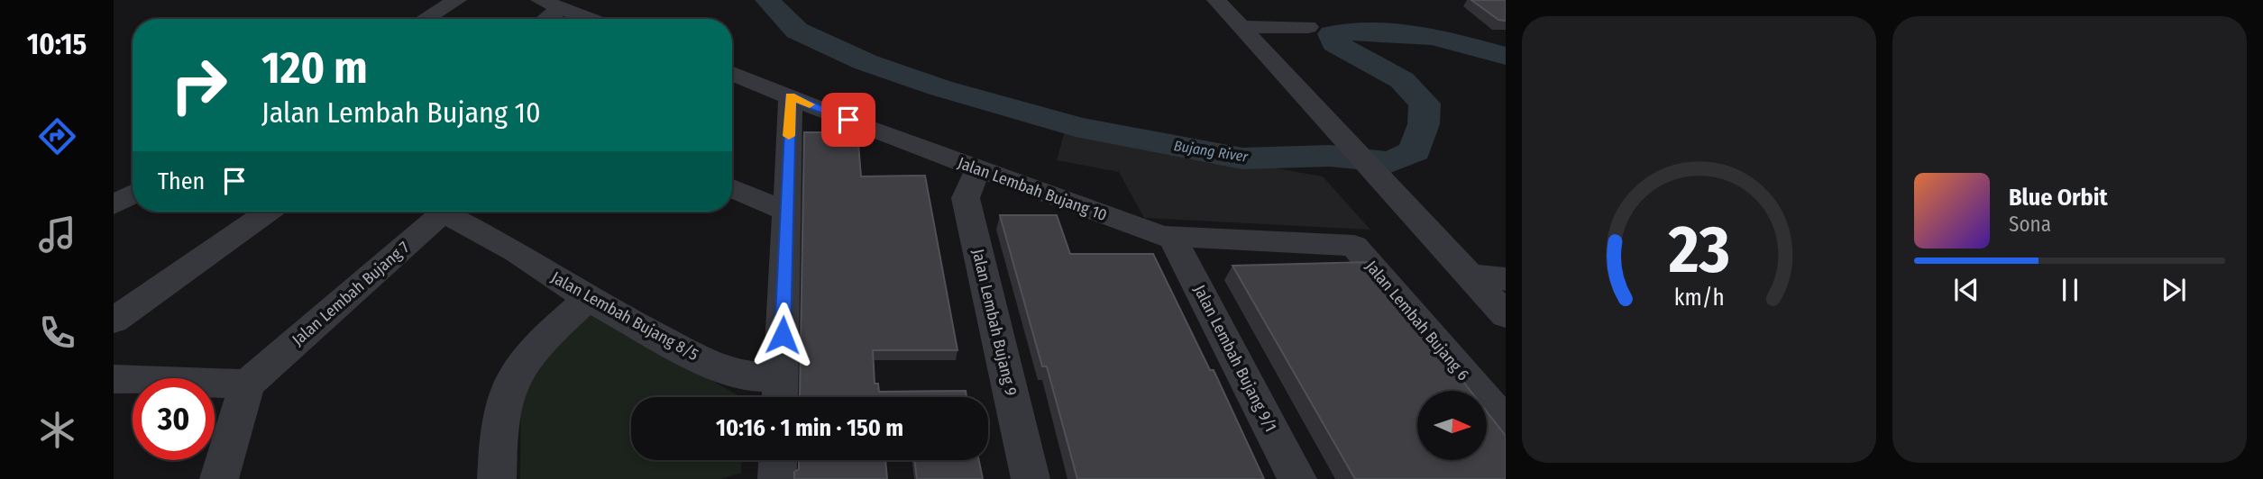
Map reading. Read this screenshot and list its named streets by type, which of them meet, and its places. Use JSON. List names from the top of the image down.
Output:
{
  "streets": {
    "street": [
      "Jalan Lembah Bujang 10",
      "Jalan Lembah Bujang 7",
      "Jalan Lembah Bujang 8/5",
      "Jalan Lembah Bujang 6",
      "Jalan Lembah Bujang 9",
      "Jalan Lembah Bujang 9/1"
    ]
  },
  "crossings": [
    ["Jalan Lembah Bujang 10", "Jalan Lembah Bujang 6"],
    ["Jalan Lembah Bujang 10", "Jalan Lembah Bujang 9"],
    ["Jalan Lembah Bujang 10", "Jalan Lembah Bujang 9/1"]
  ],
  "water": ["Bujang River"],
  "north": "right",
  "page": {
    "tabs": "10:15",
    "turn": ["120 m", "Jalan Lembah Bujang 10"],
    "then": "Then",
    "song": ["Blue Orbit", "Sona"],
    "limit": "30",
    "trip": "10:16 · 1 min · 150 m",
    "gauge": ["23", "km/h"]
  }
}
